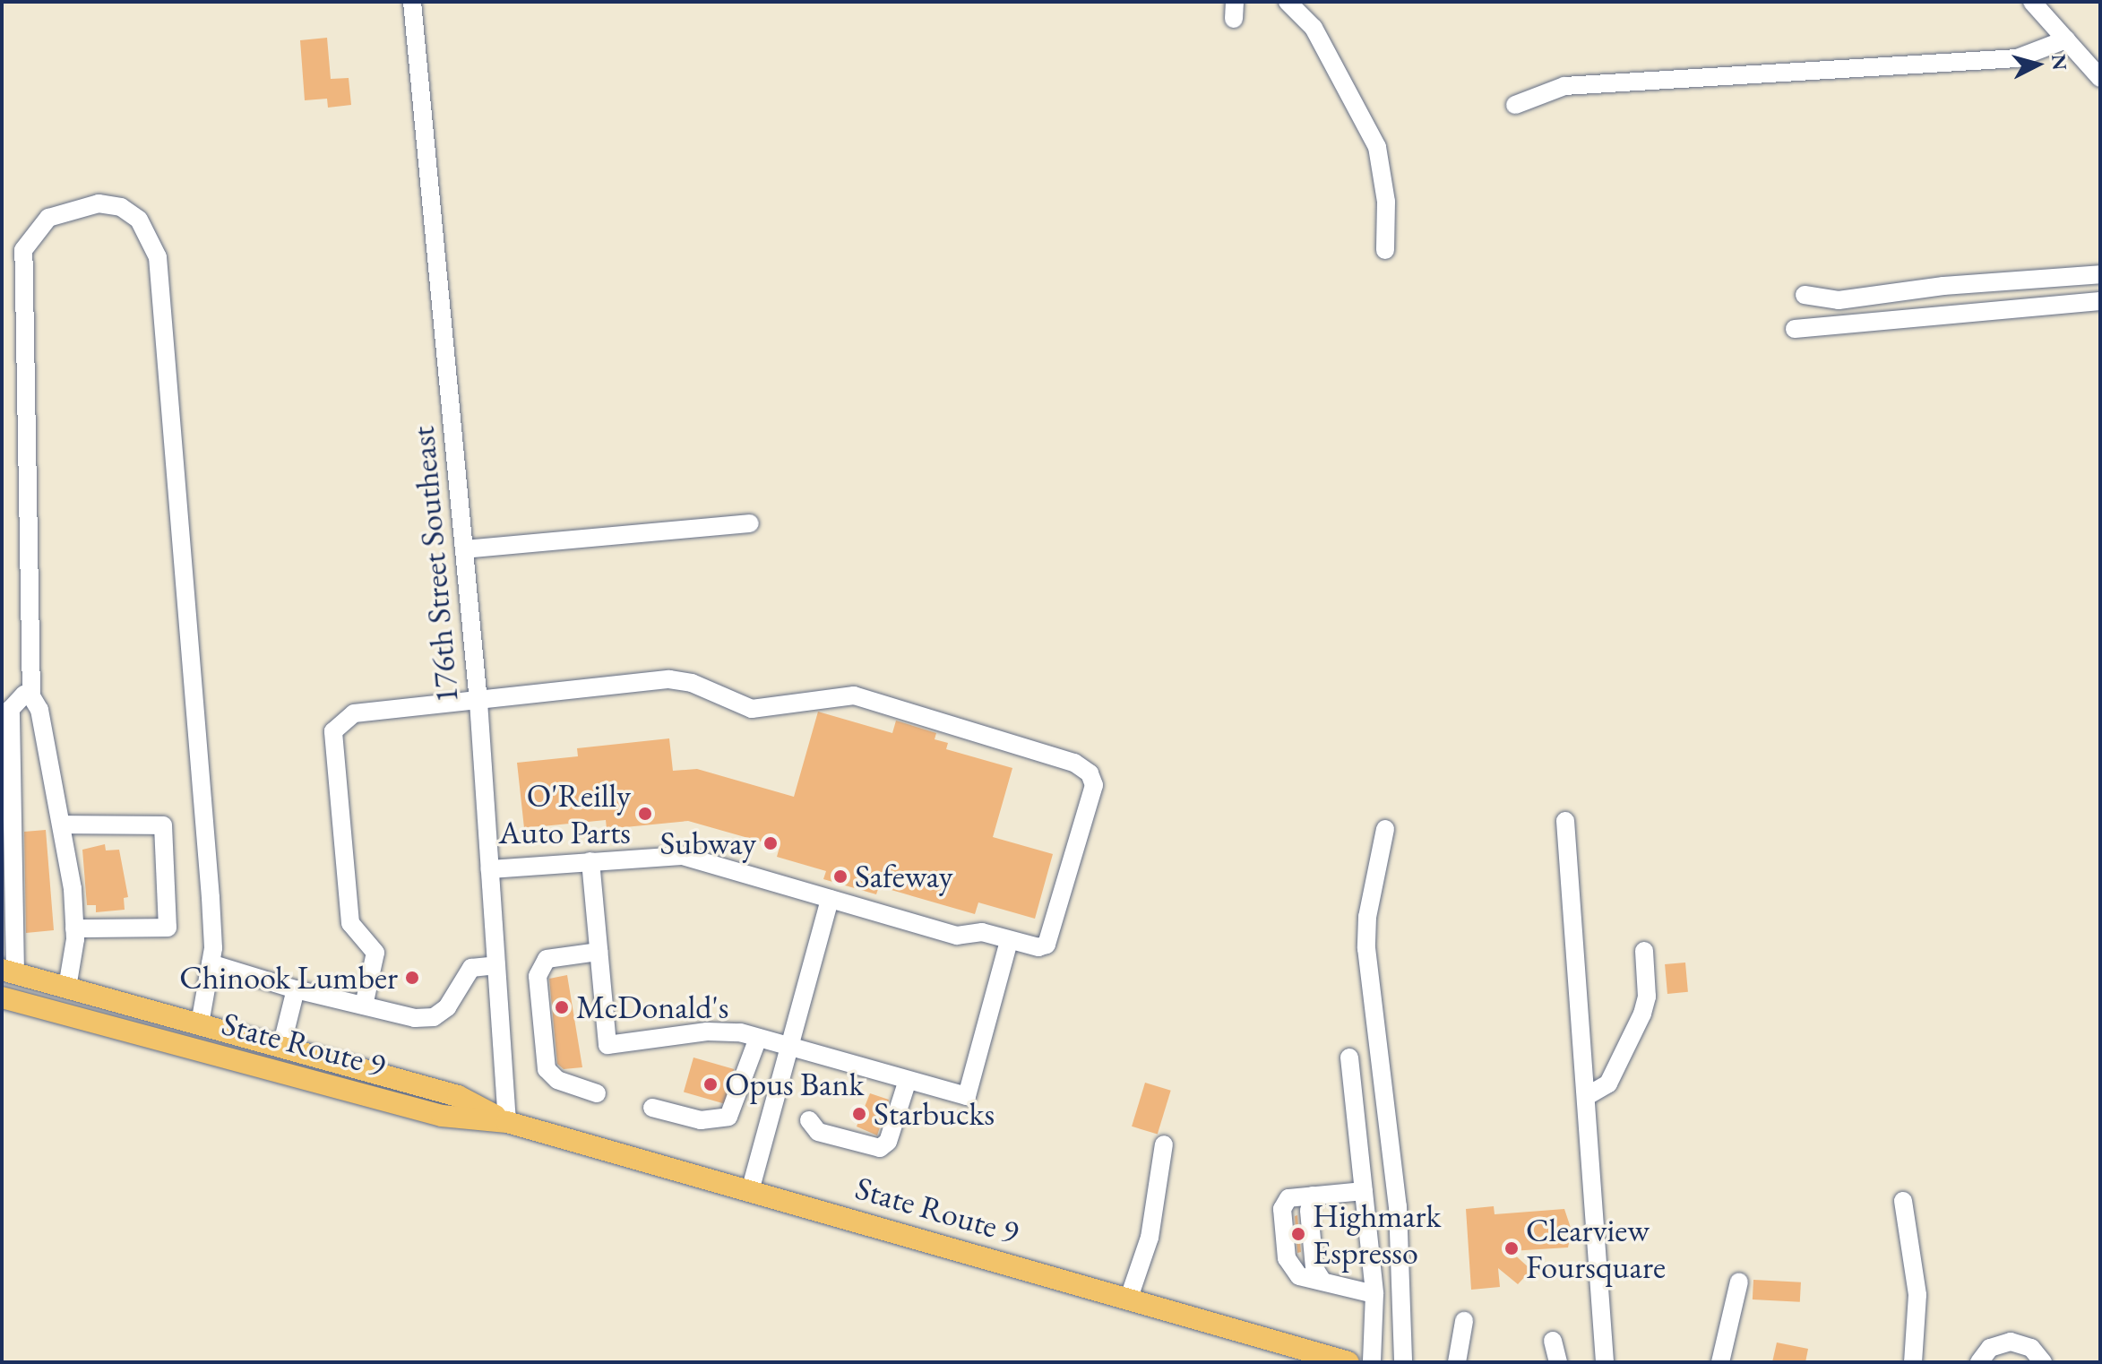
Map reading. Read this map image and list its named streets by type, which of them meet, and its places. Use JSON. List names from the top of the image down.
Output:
{
  "streets": {
    "main road": ["State Route 9"],
    "street": ["176th Street Southeast"]
  },
  "crossings": [
    ["176th Street Southeast", "State Route 9"]
  ],
  "places": [
    "O'Reilly Auto Parts",
    "Subway",
    "Safeway",
    "Chinook Lumber",
    "McDonald's",
    "Opus Bank",
    "Starbucks",
    "Highmark Espresso",
    "Clearview Foursquare"
  ],
  "north": "right"
}
